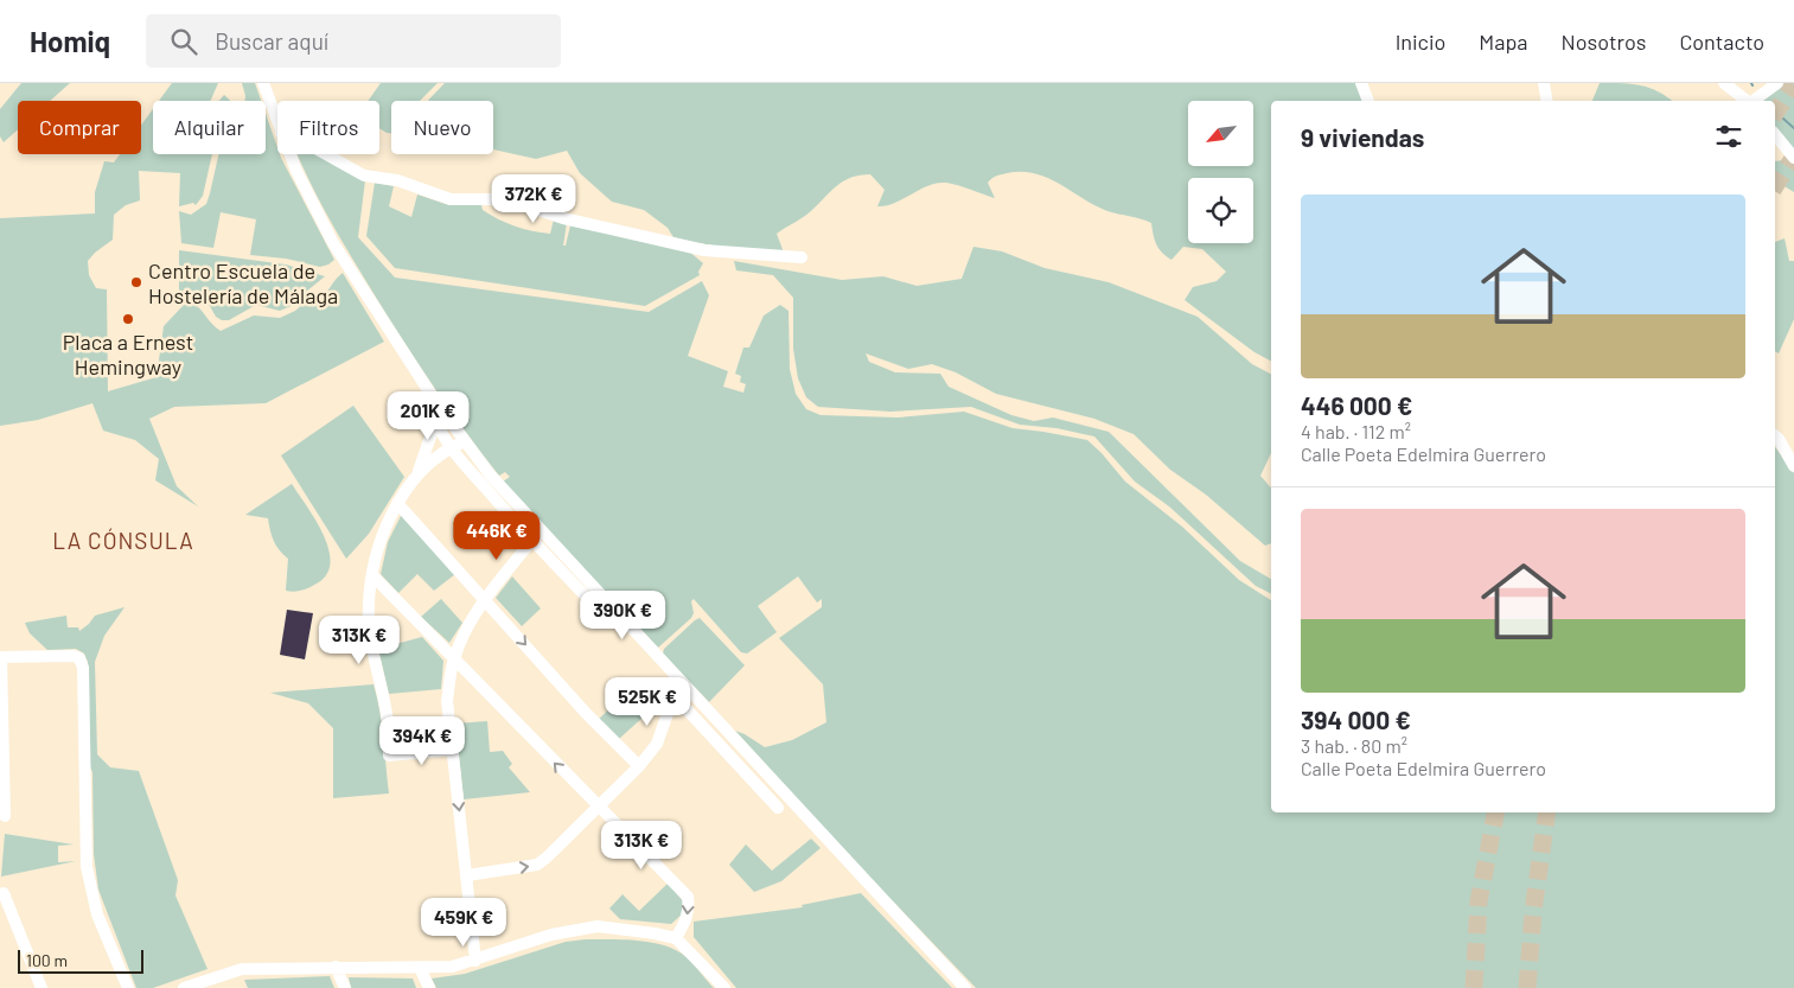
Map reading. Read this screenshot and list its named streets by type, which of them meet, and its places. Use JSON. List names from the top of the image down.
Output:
{
  "districts": ["LA CÓNSULA"],
  "places": ["Centro Escuela de Hostelería de Málaga", "Placa a Ernest Hemingway"],
  "scale_bar": "100 m",
  "north": "bottom left",
  "page": {
    "header": "Homiq",
    "search": "Buscar aquí",
    "nav": [
      "Inicio",
      "Mapa",
      "Nosotros",
      "Contacto"
    ],
    "chip": [
      "Comprar",
      "Alquilar",
      "Filtros",
      "Nuevo"
    ],
    "heading": "9 viviendas",
    "list": [
      {
        "name": "446 000 €",
        "note": "4 hab. · 112 m² · Calle Poeta Edelmira Guerrero"
      },
      {
        "name": "394 000 €",
        "note": "3 hab. · 80 m² · Calle Poeta Edelmira Guerrero"
      }
    ],
    "price": [
      "372K €",
      "201K €",
      "446K €",
      "390K €",
      "313K €",
      "525K €",
      "394K €",
      "313K €",
      "459K €"
    ],
    "scale": "100 m"
  }
}
